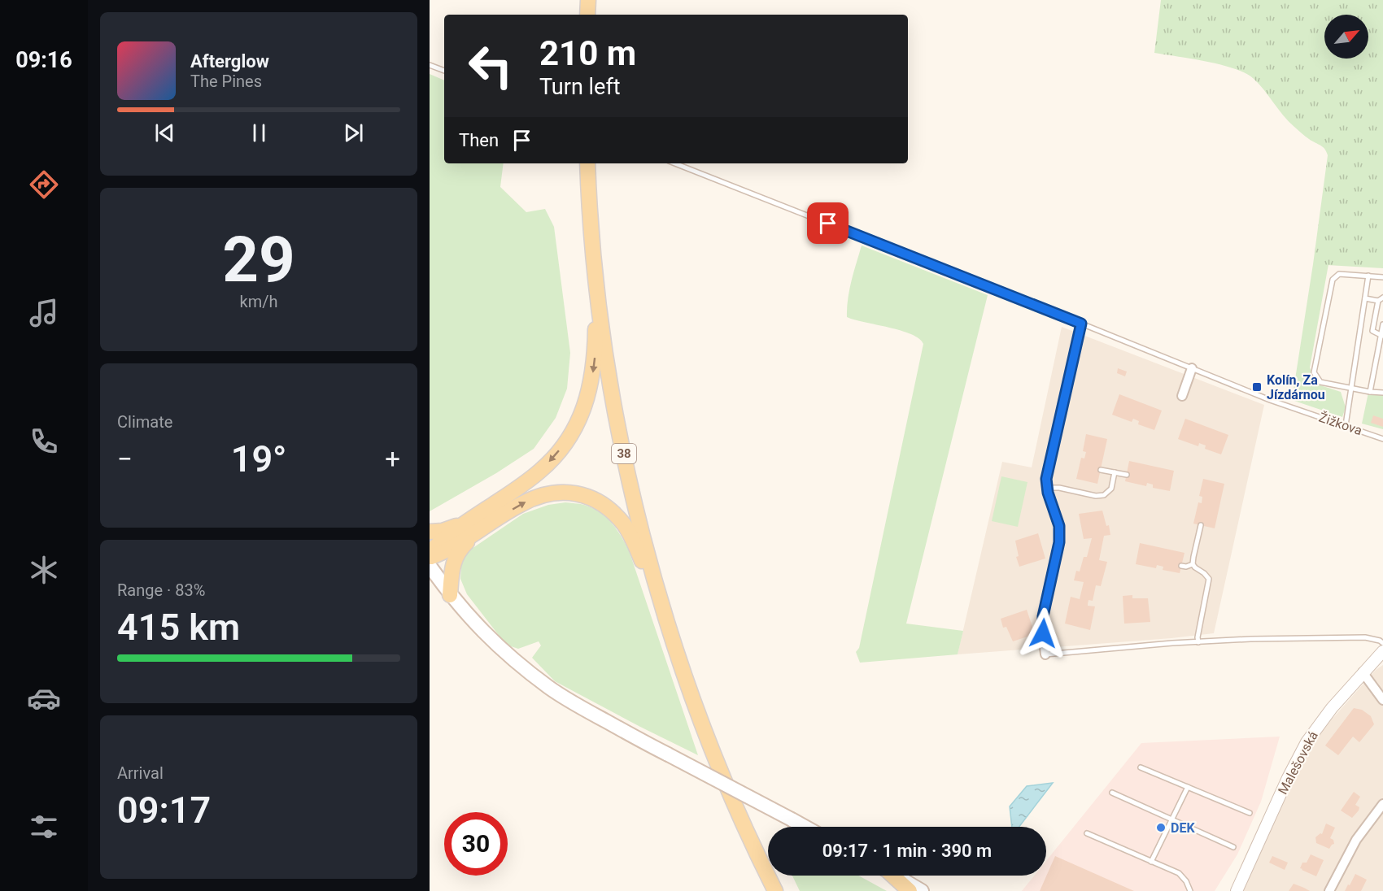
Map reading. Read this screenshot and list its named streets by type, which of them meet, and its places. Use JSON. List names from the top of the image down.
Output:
{
  "streets": {
    "main road": ["38"],
    "street": ["Malešovská"],
    "lane": ["Žižkova"]
  },
  "places": {
    "transit": ["Kolín, Za Jízdárnou"],
    "other": ["DEK"]
  },
  "north": "top right",
  "page": {
    "tabs": "09:16",
    "turn": ["210 m", "Turn left"],
    "song": ["Afterglow", "The Pines"],
    "then": "Then",
    "tile": [
      ["29", "km/h"],
      "Climate",
      ["Range · 83%", "415 km"],
      ["Arrival", "09:17"]
    ],
    "heat": ["−", "19°", "+"],
    "limit": "30",
    "trip": "09:17 · 1 min · 390 m"
  }
}
